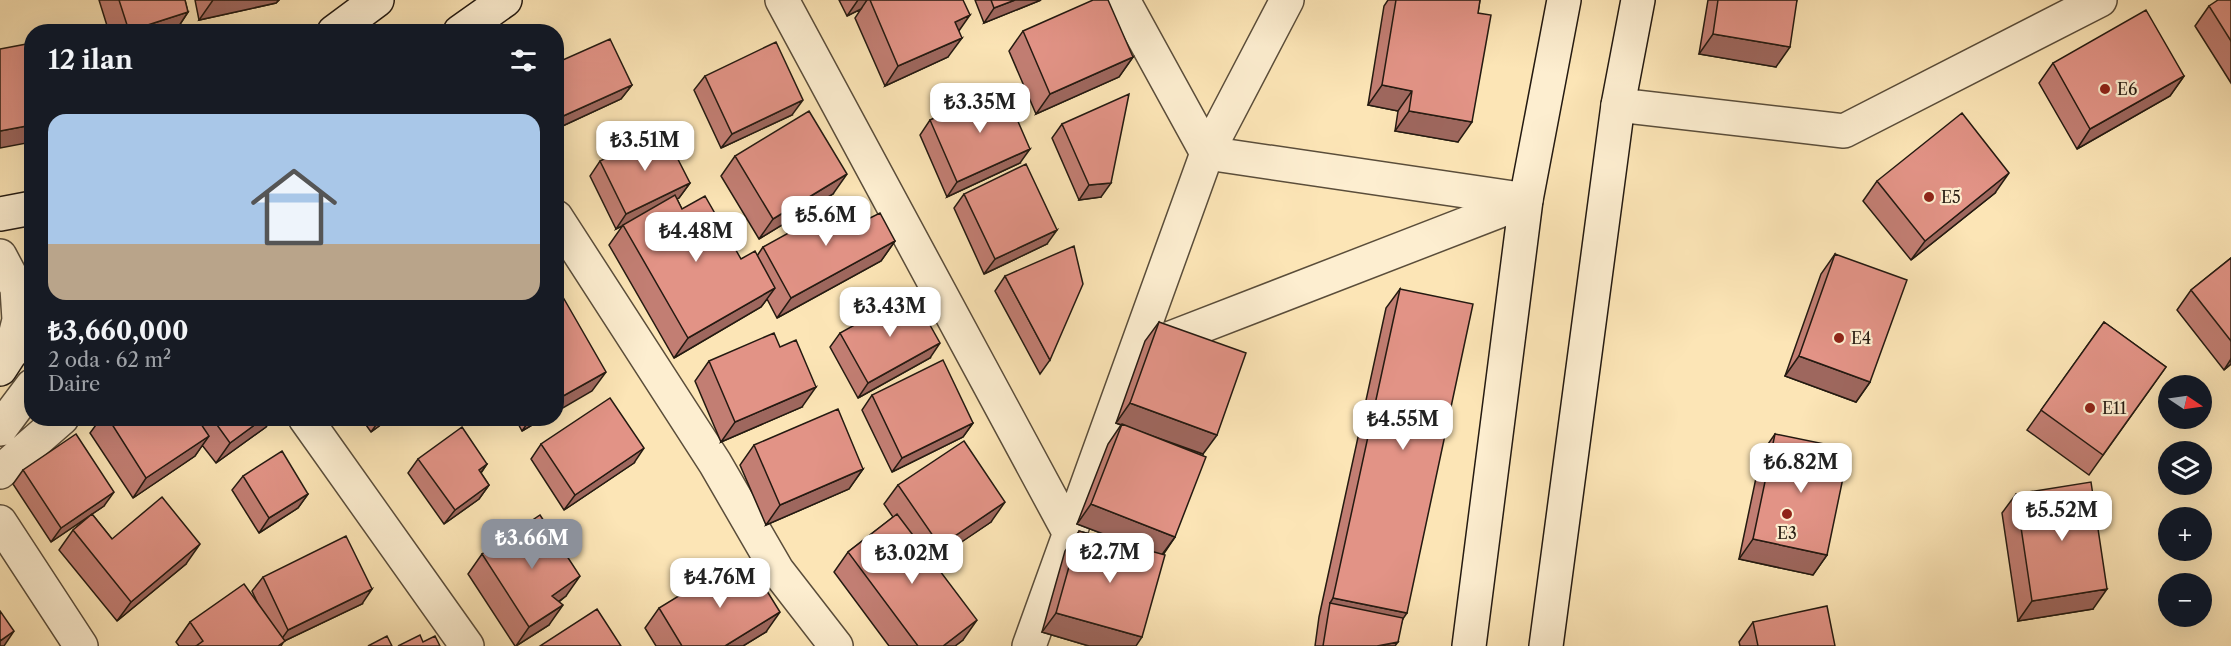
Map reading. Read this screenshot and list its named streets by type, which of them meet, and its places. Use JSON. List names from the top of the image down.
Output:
{
  "places": [
    "E6",
    "E5",
    "E4",
    "E11",
    "E3"
  ],
  "north": "right",
  "page": {
    "heading": "12 ilan",
    "price": [
      "₺3.35M",
      "₺3.51M",
      "₺5.6M",
      "₺4.48M",
      "₺3.43M",
      "₺4.55M",
      "₺6.82M",
      "₺5.52M",
      "₺3.66M",
      "₺2.7M",
      "₺3.02M",
      "₺4.76M"
    ],
    "list": [
      {
        "name": "₺3,660,000",
        "note": "2 oda · 62 m² · Daire"
      }
    ],
    "map_buttons": ["+", "−"]
  }
}
